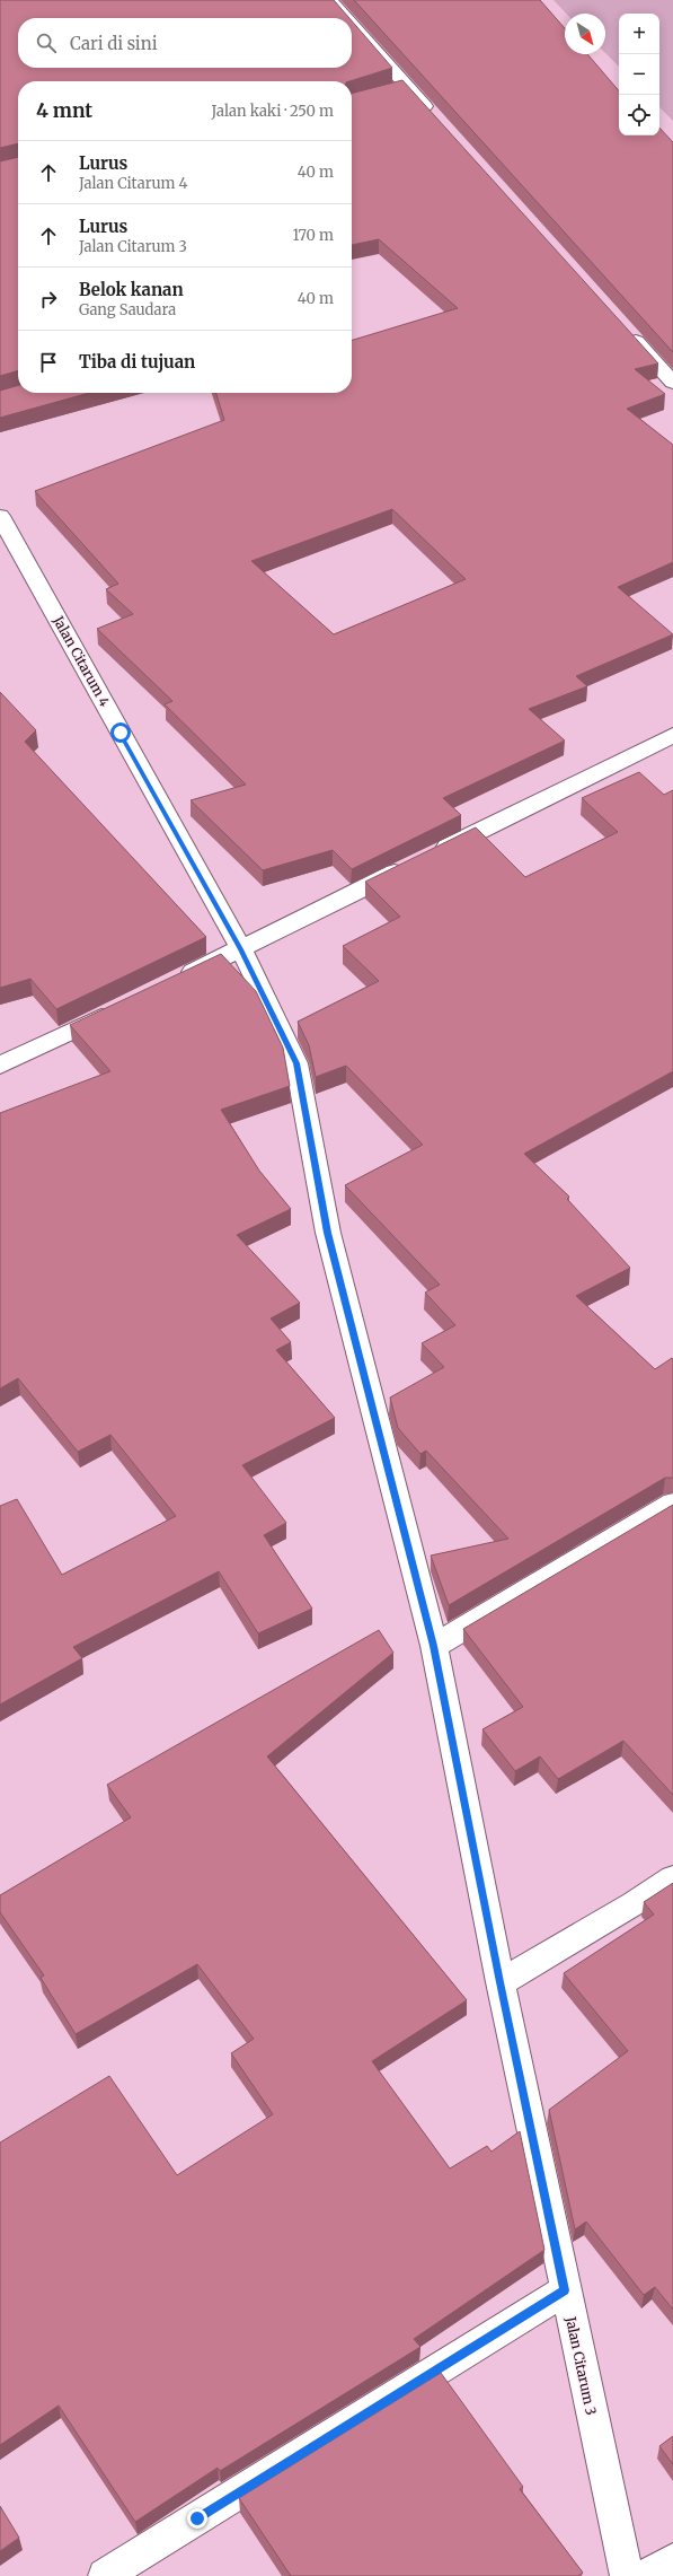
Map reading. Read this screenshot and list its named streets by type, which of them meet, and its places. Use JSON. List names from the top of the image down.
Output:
{
  "streets": {
    "street": ["Jalan Citarum 4", "Jalan Citarum 3"]
  },
  "crossings": [
    ["Jalan Citarum 4", "Jalan Citarum 3"]
  ],
  "north": "bottom right",
  "page": {
    "map_buttons": ["+", "−"],
    "search": "Cari di sini",
    "heading": ["4 mnt", "Jalan kaki · 250 m"],
    "list": [
      ["Lurus", "Jalan Citarum 4", "40 m"],
      ["Lurus", "Jalan Citarum 3", "170 m"],
      ["Belok kanan", "Gang Saudara", "40 m"],
      "Tiba di tujuan"
    ]
  }
}
